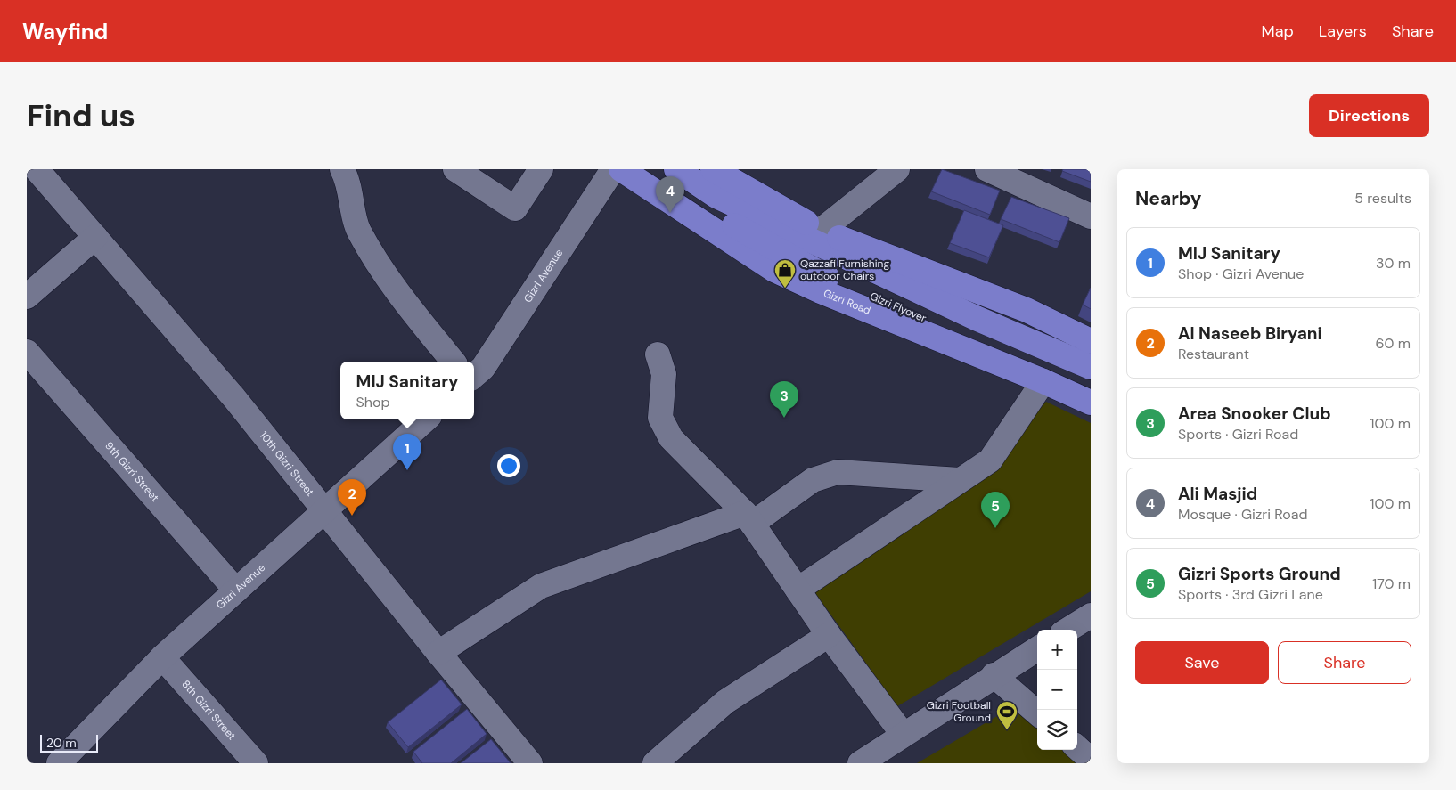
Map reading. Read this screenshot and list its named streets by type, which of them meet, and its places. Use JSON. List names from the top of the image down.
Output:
{
  "streets": {
    "main road": ["Gizri Road", "Gizri Flyover"],
    "street": [
      "Gizri Avenue",
      "10th Gizri Street",
      "9th Gizri Street",
      "8th Gizri Street"
    ]
  },
  "crossings": [
    ["Gizri Avenue", "10th Gizri Street"],
    ["Gizri Avenue", "9th Gizri Street"],
    ["Gizri Avenue", "8th Gizri Street"]
  ],
  "places": {
    "shop": ["Qazzafi Furnishing outdoor Chairs"],
    "sports": ["Gizri Football Ground"]
  },
  "scale_bar": "20 m",
  "page": {
    "header": "Wayfind",
    "nav": ["Map", "Layers", "Share"],
    "buttons": [
      "Directions",
      ["Save", "Share"]
    ],
    "title": "Find us",
    "heading": ["Nearby", "5 results"],
    "pins": [
      "4",
      "3",
      "1",
      "2",
      "5"
    ],
    "list": [
      {
        "mark": "1",
        "name": "MIJ Sanitary",
        "note": "Shop · Gizri Avenue",
        "value": "30 m"
      },
      {
        "mark": "2",
        "name": "Al Naseeb Biryani",
        "note": "Restaurant",
        "value": "60 m"
      },
      {
        "mark": "3",
        "name": "Area Snooker Club",
        "note": "Sports · Gizri Road",
        "value": "100 m"
      },
      {
        "mark": "4",
        "name": "Ali Masjid",
        "note": "Mosque · Gizri Road",
        "value": "100 m"
      },
      {
        "mark": "5",
        "name": "Gizri Sports Ground",
        "note": "Sports · 3rd Gizri Lane",
        "value": "170 m"
      }
    ],
    "popup": ["MIJ Sanitary", "Shop"],
    "map_buttons": ["+", "−"],
    "scale": "20 m"
  }
}
